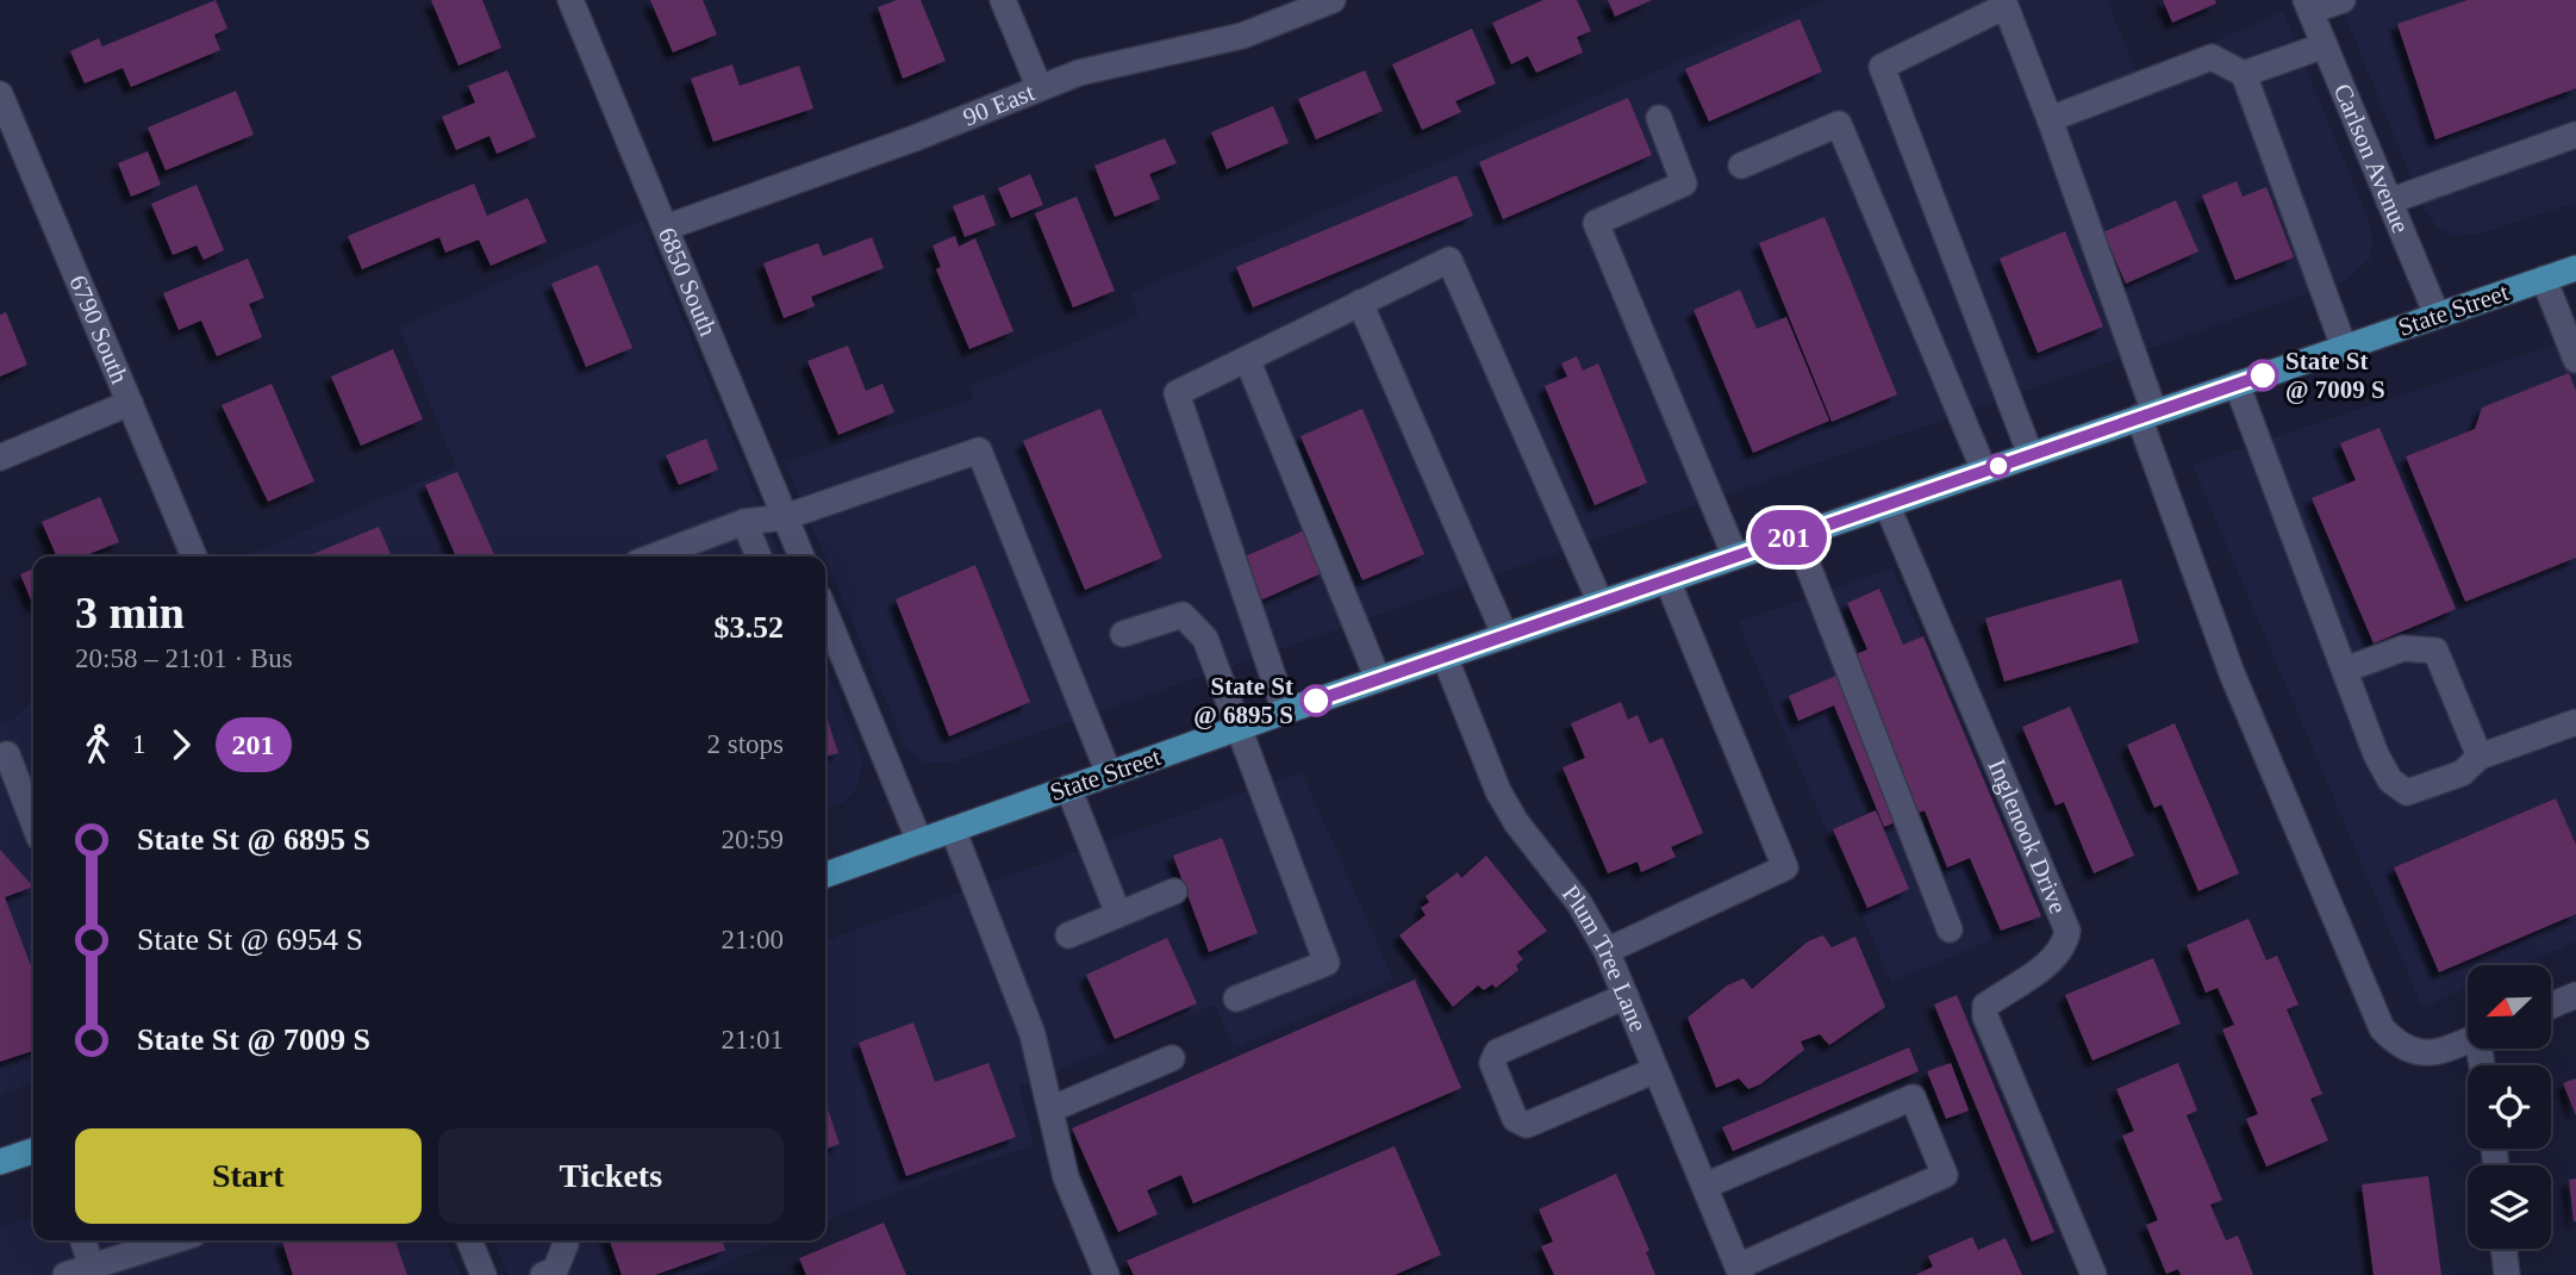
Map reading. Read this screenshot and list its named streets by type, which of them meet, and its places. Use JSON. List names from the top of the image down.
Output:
{
  "streets": {
    "main road": ["State Street"],
    "street": [
      "90 East",
      "Carlson Avenue",
      "6850 South",
      "6790 South",
      "Inglenook Drive",
      "Plum Tree Lane"
    ]
  },
  "crossings": [
    ["90 East", "6850 South"],
    ["Carlson Avenue", "State Street"],
    ["State Street", "Inglenook Drive"],
    ["State Street", "Plum Tree Lane"]
  ],
  "places": ["State St @ 7009 S", "State St @ 6895 S"],
  "lines": ["bus line 201"],
  "north": "bottom left",
  "page": {
    "on_map": "201",
    "heading": ["3 min", "20:58 – 21:01 · Bus", "$3.52"],
    "legs": ["1", "201", "2 stops"],
    "list": [
      {
        "name": "State St @ 6895 S",
        "value": "20:59"
      },
      {
        "name": "State St @ 6954 S",
        "value": "21:00"
      },
      {
        "name": "State St @ 7009 S",
        "value": "21:01"
      }
    ],
    "buttons": ["Start", "Tickets"]
  }
}
